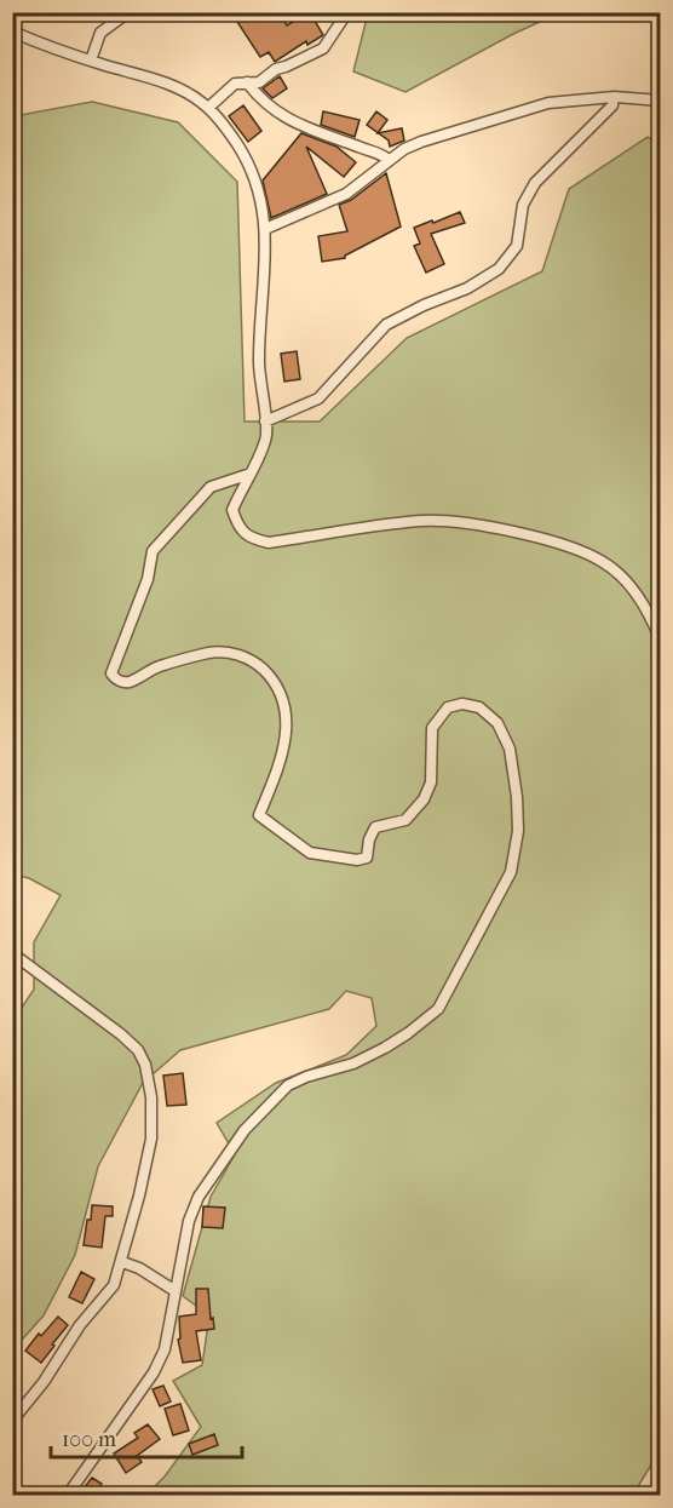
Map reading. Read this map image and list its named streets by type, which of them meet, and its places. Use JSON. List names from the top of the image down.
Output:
{
  "scale_bar": "100 m"
}
